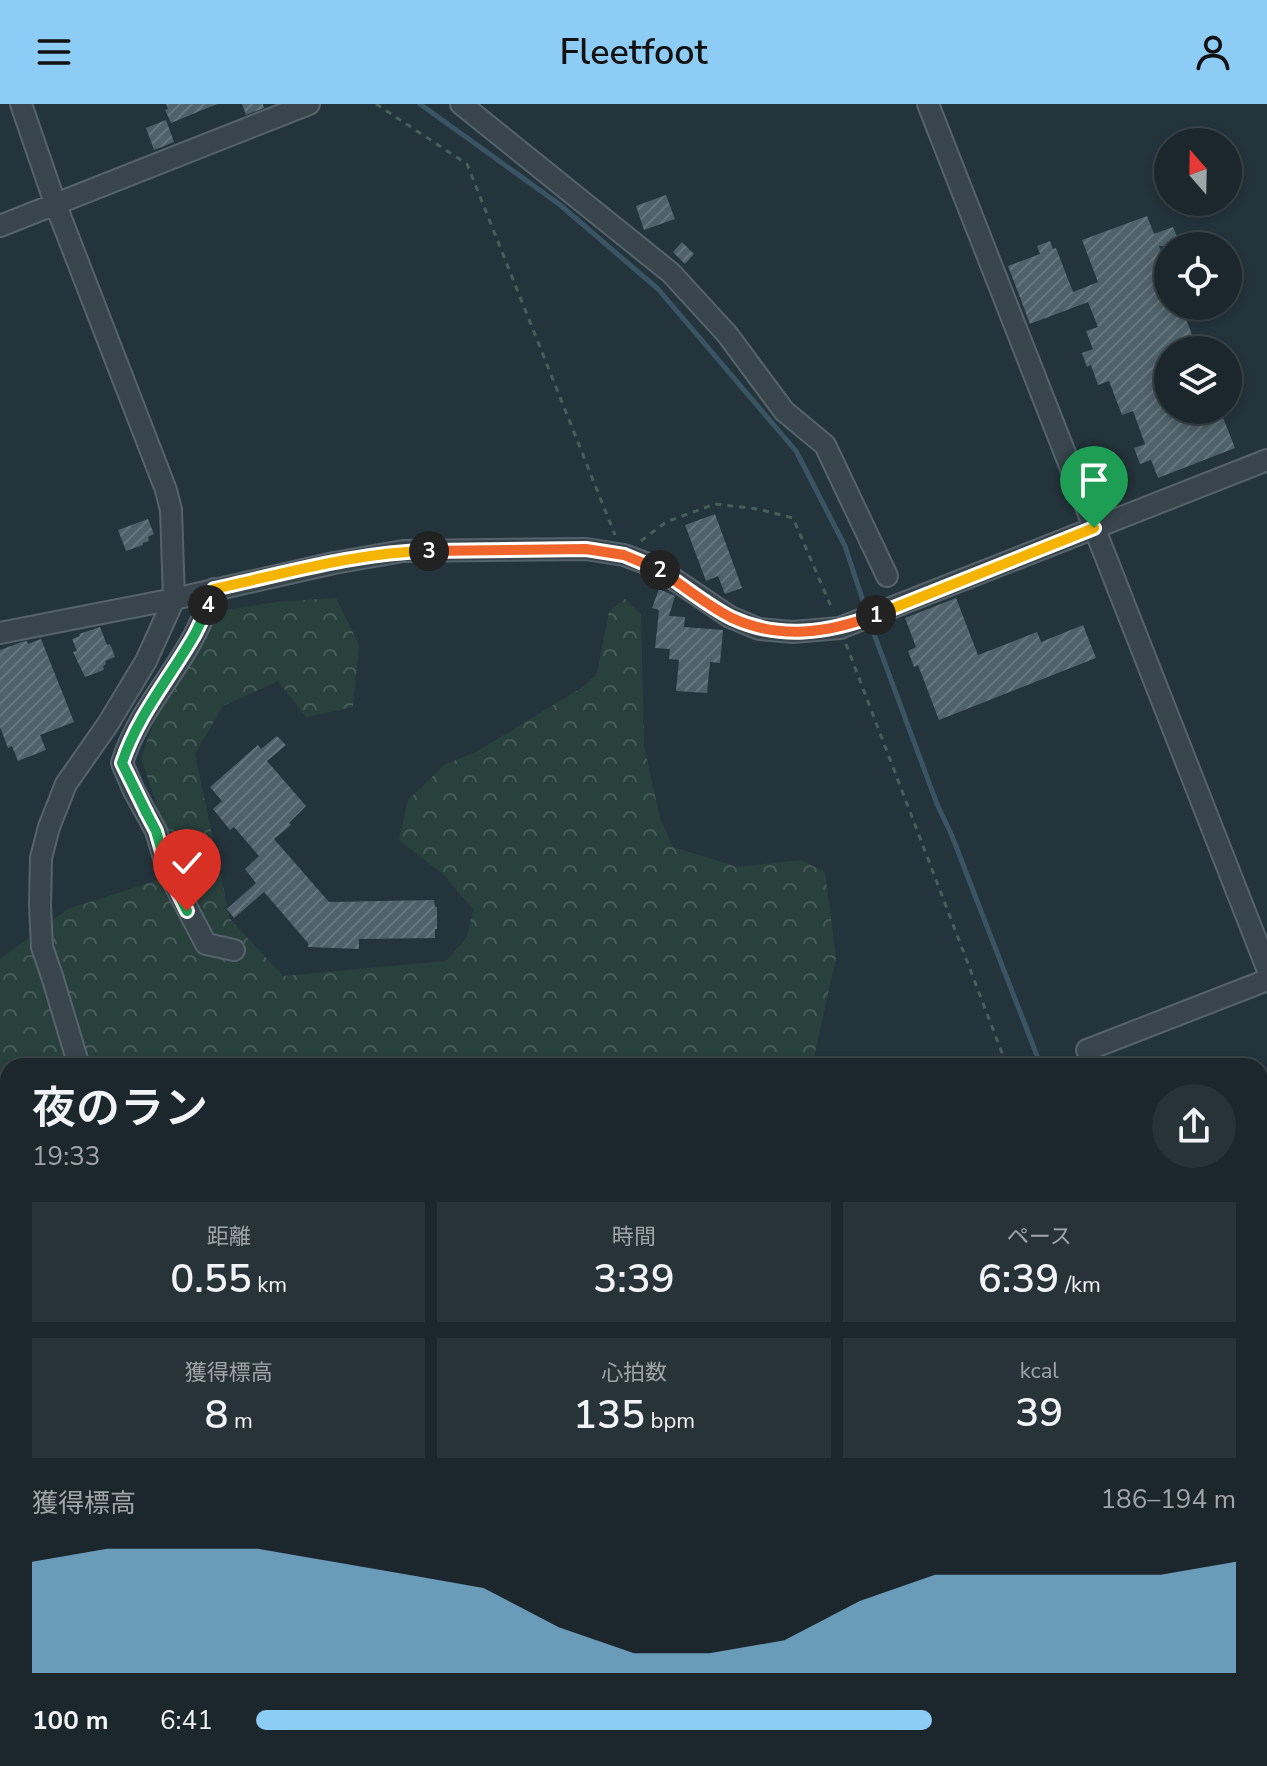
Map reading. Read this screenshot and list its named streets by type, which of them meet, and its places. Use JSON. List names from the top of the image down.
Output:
{
  "north": "top",
  "page": {
    "header": "Fleetfoot",
    "pins": [
      "3",
      "2",
      "4",
      "1"
    ],
    "heading": ["夜のラン", "19:33"],
    "stats": [
      ["距離", "0.55 km"],
      ["時間", "3:39"],
      ["ペース", "6:39 /km"],
      ["獲得標高", "8 m"],
      ["心拍数", "135 bpm"],
      ["kcal", "39"]
    ],
    "chart": ["獲得標高", "186–194 m"],
    "list": [
      {
        "name": "100 m",
        "note": "6:41"
      }
    ]
  }
}
